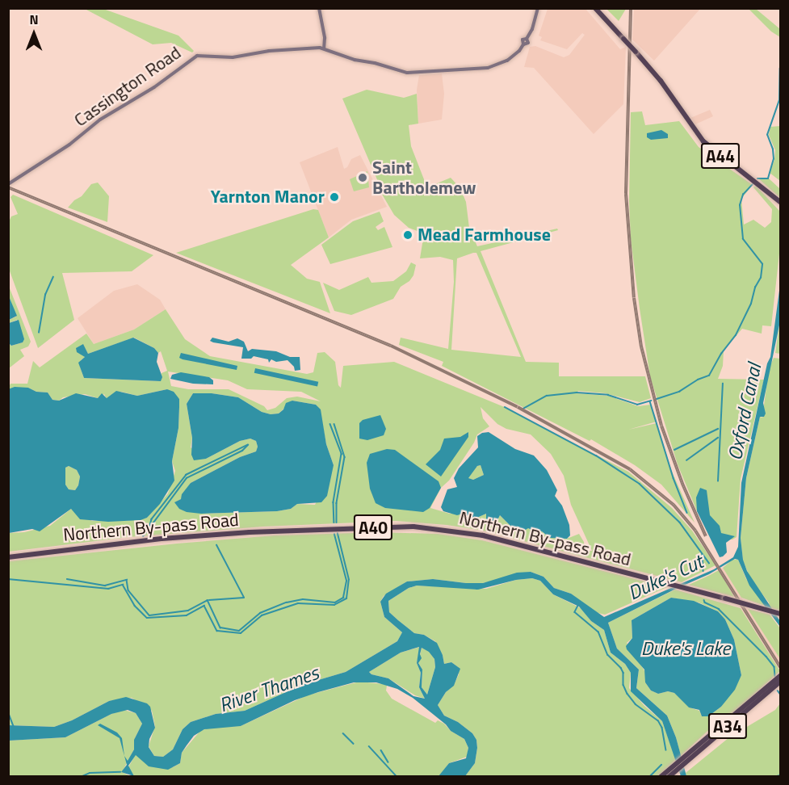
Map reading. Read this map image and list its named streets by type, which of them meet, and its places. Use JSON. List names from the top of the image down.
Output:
{
  "streets": {
    "highway": [
      "A44",
      "Northern By-pass Road",
      "A40",
      "A34"
    ],
    "street": ["Cassington Road"]
  },
  "water": [
    "Oxford Canal",
    "Duke's Cut",
    "Duke's Lake",
    "River Thames"
  ],
  "places": ["Saint Bartholemew", "Yarnton Manor", "Mead Farmhouse"],
  "north": "top"
}
